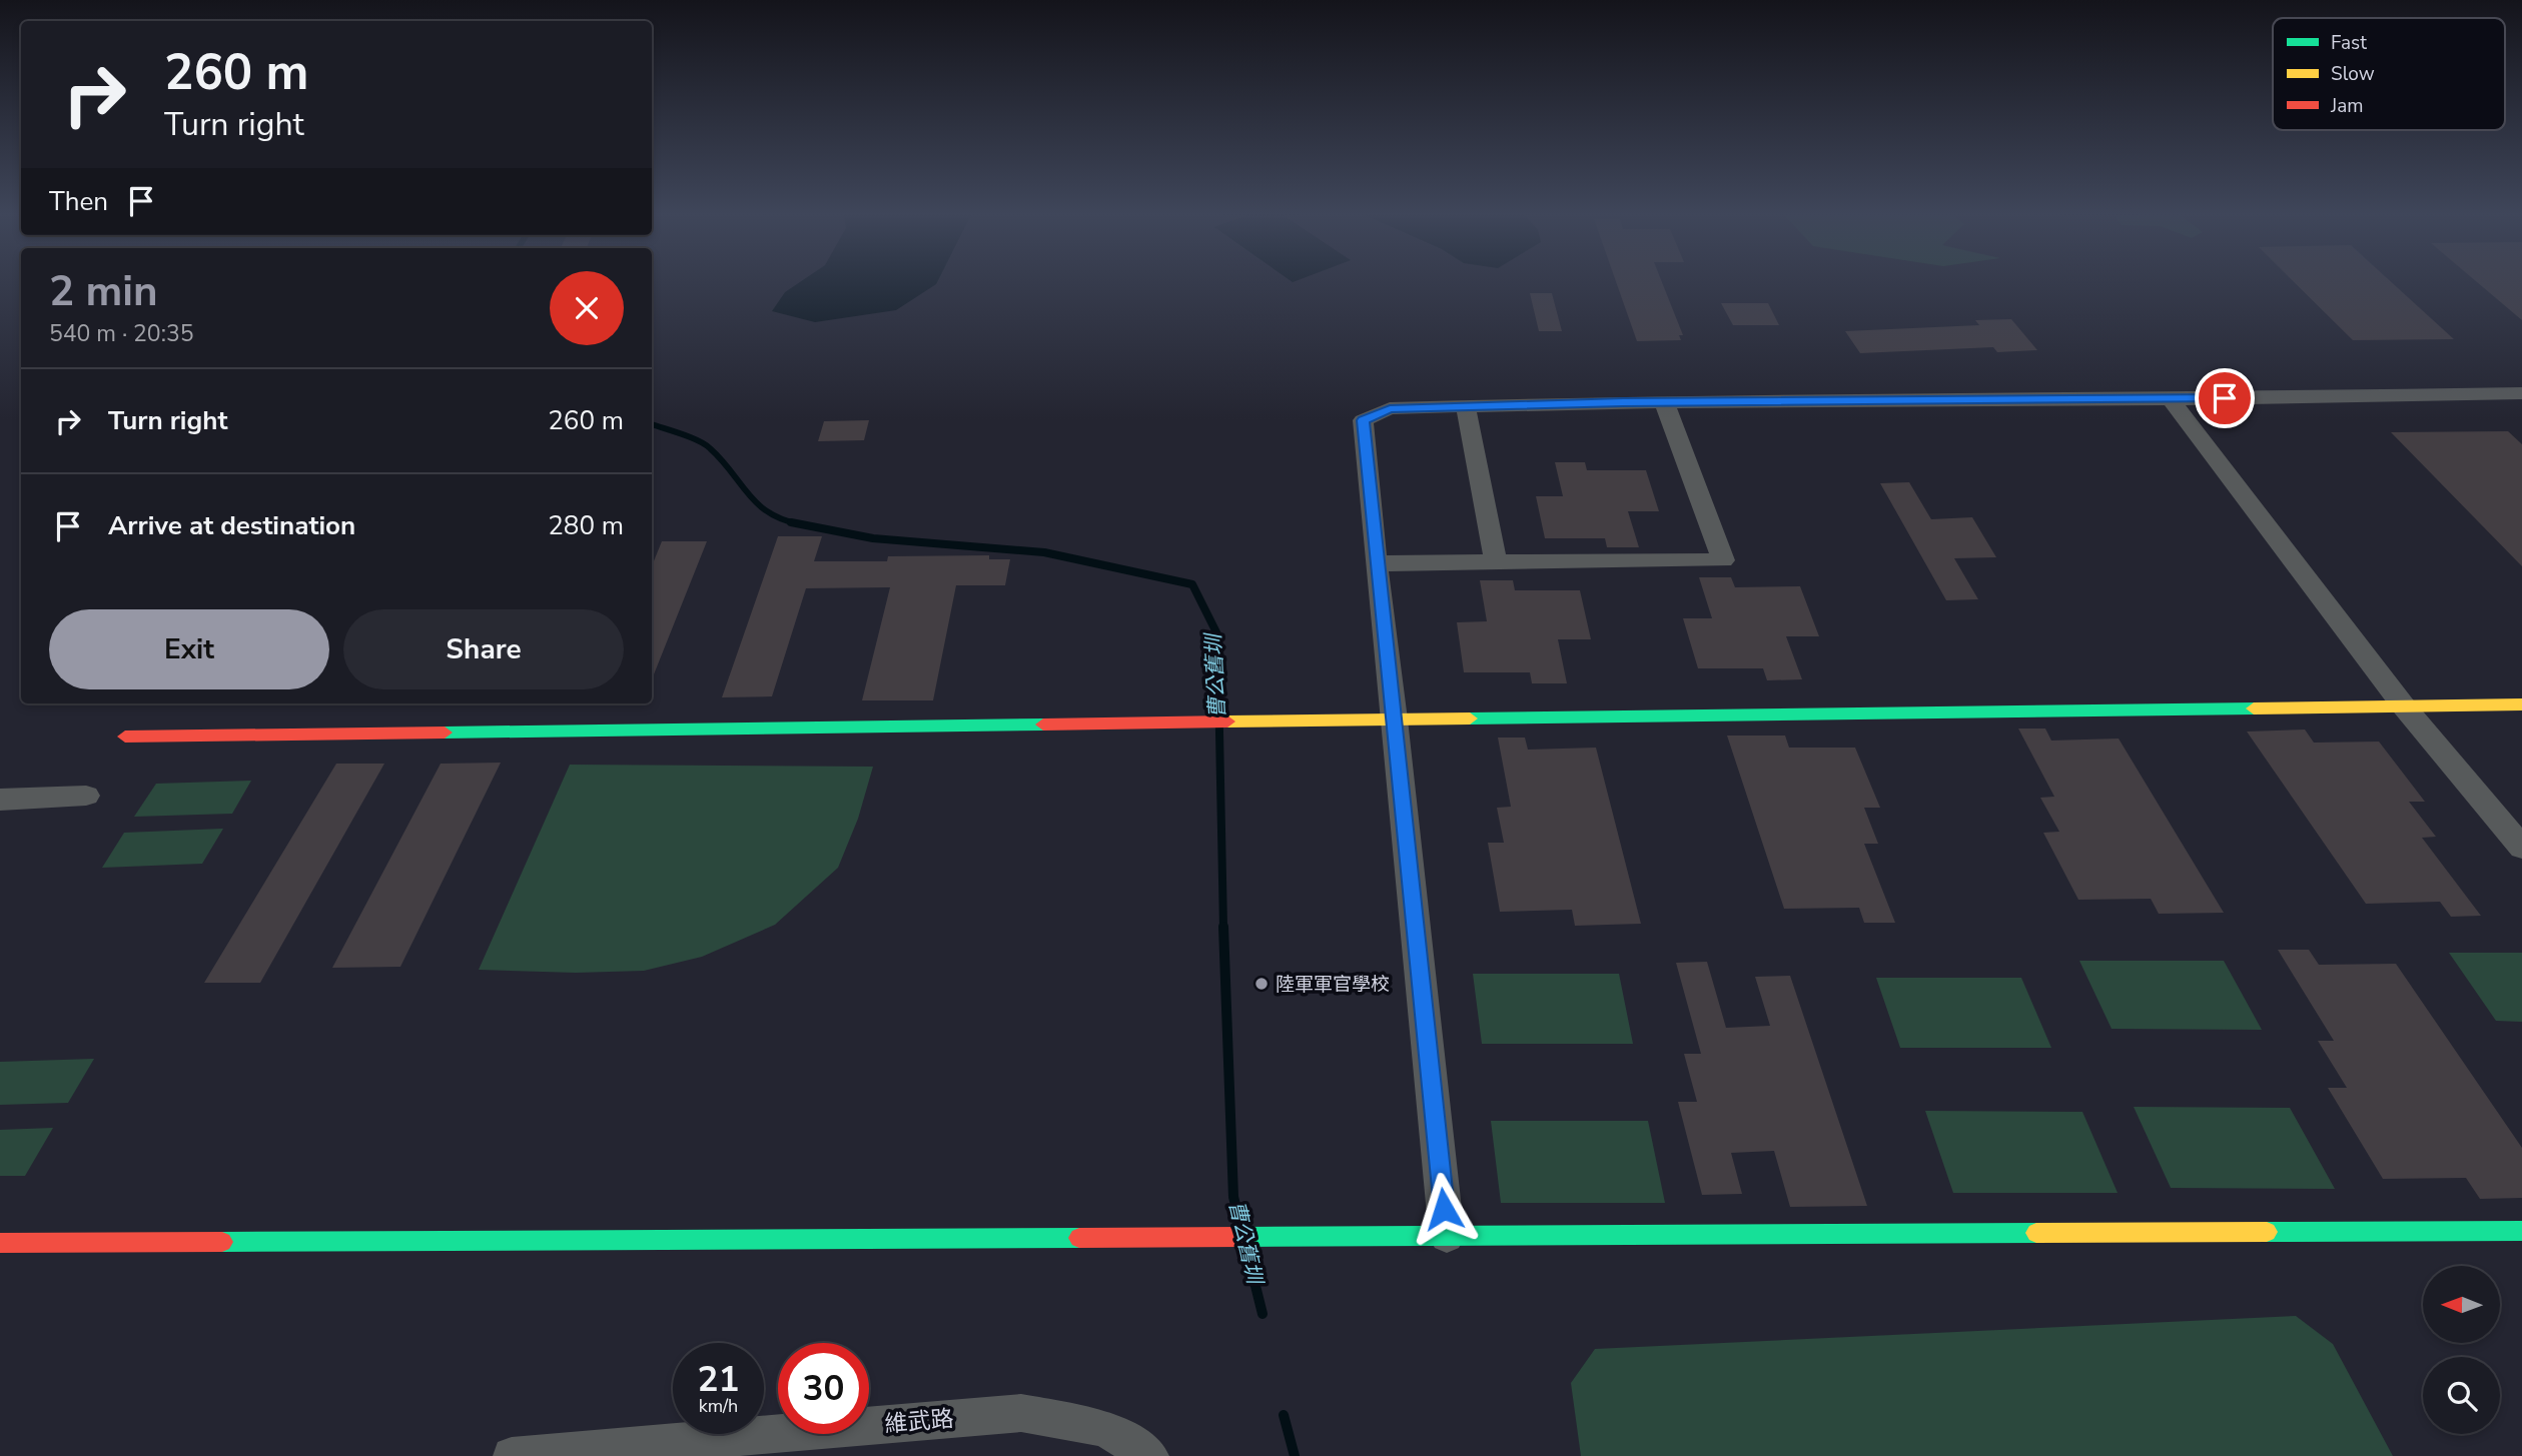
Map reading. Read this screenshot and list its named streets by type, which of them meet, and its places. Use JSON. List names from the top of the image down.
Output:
{
  "streets": {
    "street": ["維武路"]
  },
  "water": ["曹公舊圳"],
  "places": ["陸軍軍官學校"],
  "legend": ["Fast", "Slow", "Jam"],
  "north": "left",
  "page": {
    "turn": ["260 m", "Turn right"],
    "then": "Then",
    "heading": ["2 min", "540 m · 20:35"],
    "list": [
      {
        "name": "Turn right",
        "value": "260 m"
      },
      {
        "name": "Arrive at destination",
        "value": "280 m"
      }
    ],
    "buttons": ["Exit", "Share"],
    "speed": "21 km/h",
    "limit": "30"
  }
}
